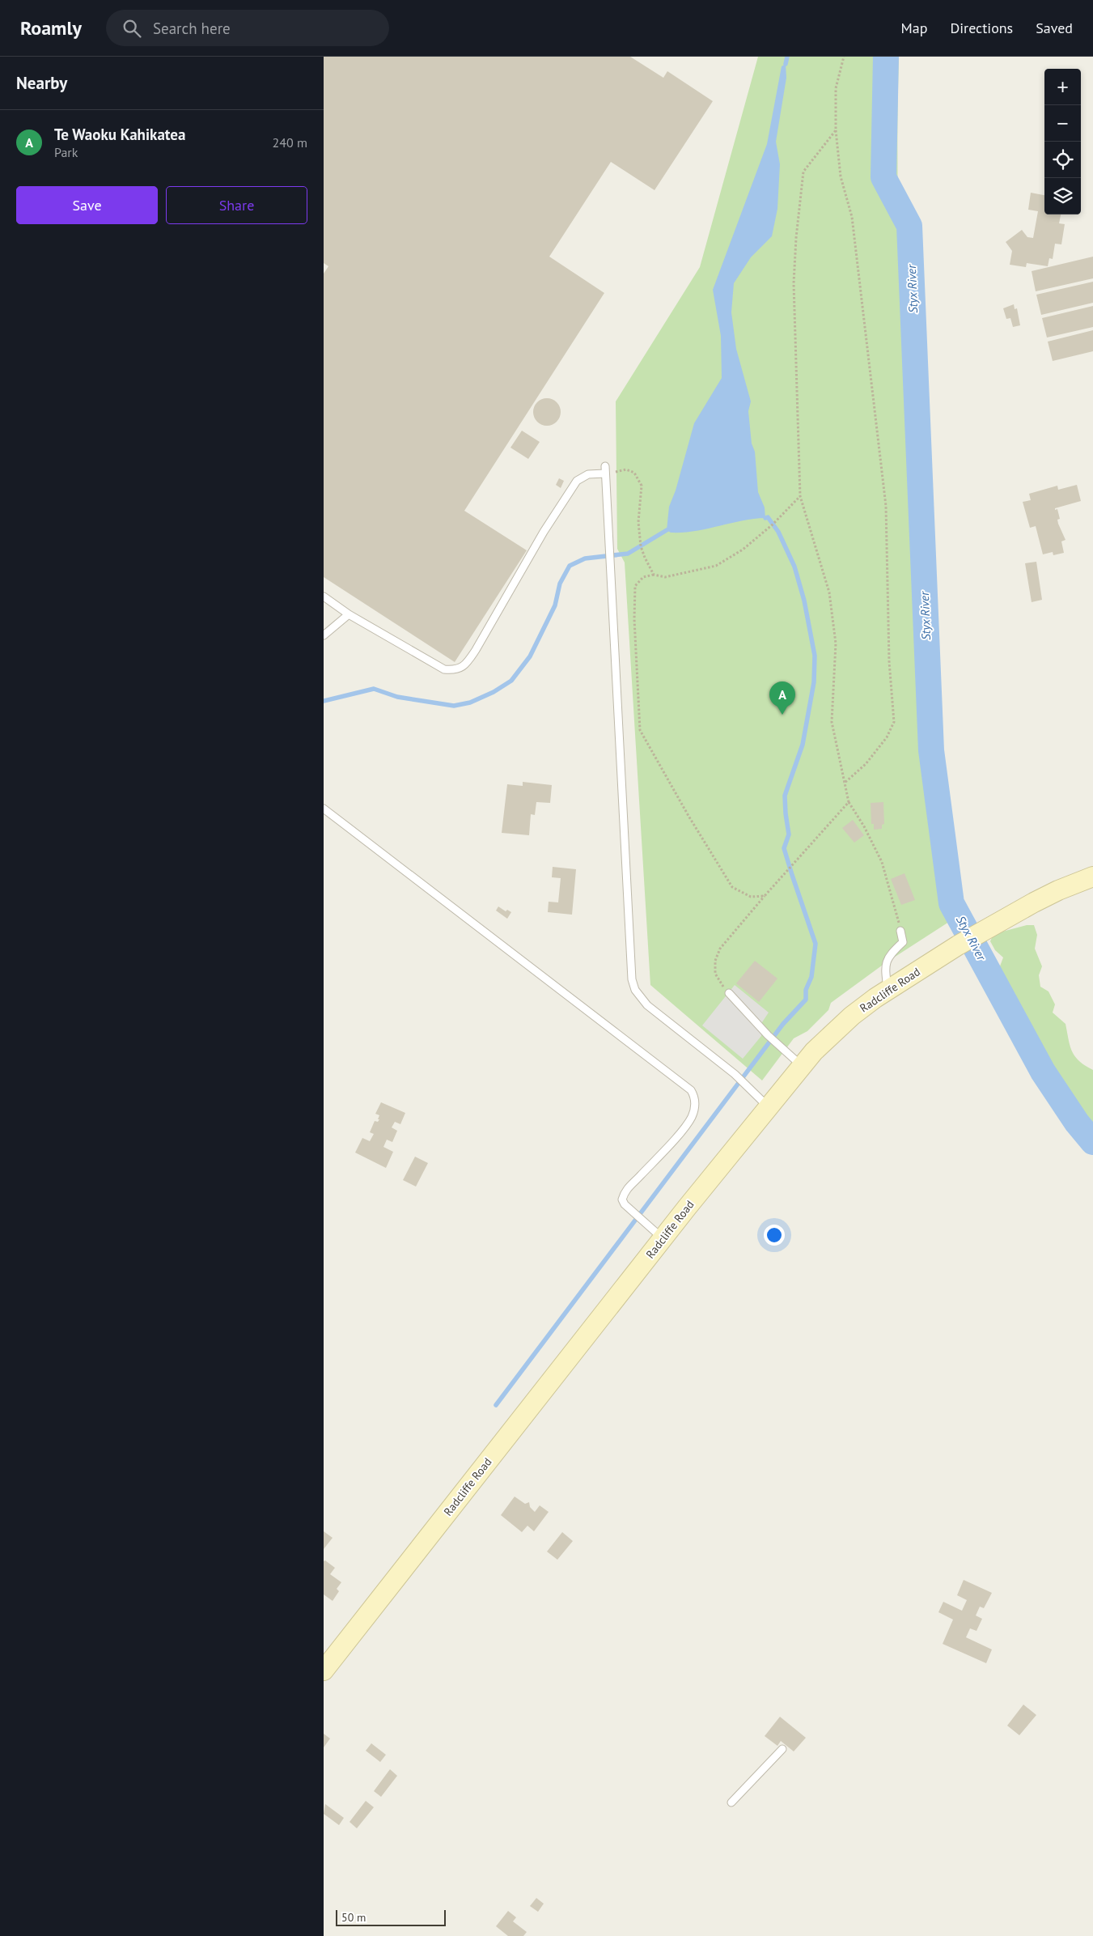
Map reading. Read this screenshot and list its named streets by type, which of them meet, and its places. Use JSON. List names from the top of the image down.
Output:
{
  "streets": {
    "street": ["Radcliffe Road"]
  },
  "water": ["Styx River"],
  "scale_bar": "50 m",
  "page": {
    "header": "Roamly",
    "search": "Search here",
    "nav": ["Map", "Directions", "Saved"],
    "heading": "Nearby",
    "map_buttons": ["+", "−"],
    "list": [
      {
        "mark": "A",
        "name": "Te Waoku Kahikatea",
        "note": "Park",
        "value": "240 m"
      }
    ],
    "buttons": ["Save", "Share"],
    "pins": "A",
    "scale": "50 m"
  }
}
